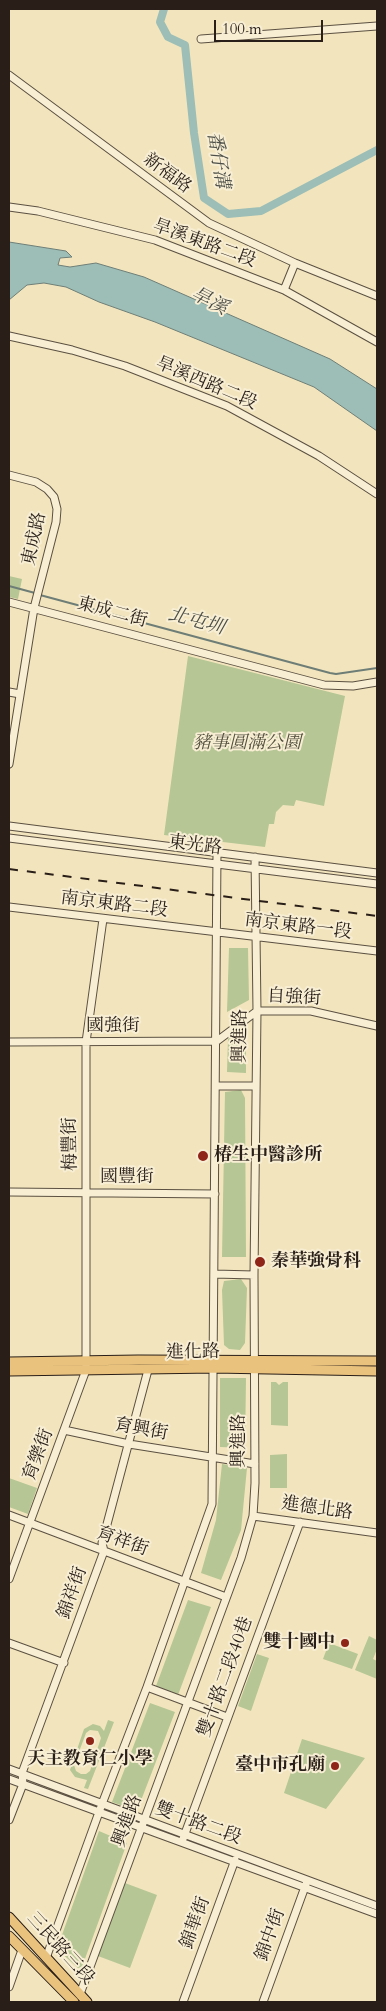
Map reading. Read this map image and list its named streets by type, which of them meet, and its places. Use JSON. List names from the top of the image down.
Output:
{
  "streets": {
    "main road": ["進化路", "三民路三段"],
    "street": [
      "新福路",
      "旱溪東路二段",
      "旱溪西路二段",
      "東成路",
      "東成二街",
      "東光路",
      "南京東路二段",
      "南京東路一段",
      "自強街",
      "國強街",
      "興進路",
      "梅豐街",
      "國豐街",
      "育興街",
      "育樂街",
      "進德北路",
      "育祥街",
      "錦祥街",
      "雙十路二段40巷",
      "雙十路二段",
      "錦華街",
      "錦中街"
    ]
  },
  "crossings": [
    ["東成路", "東成二街"],
    ["東光路", "興進路"],
    ["南京東路二段", "南京東路一段"],
    ["南京東路二段", "興進路"],
    ["南京東路二段", "梅豐街"],
    ["南京東路一段", "興進路"],
    ["自強街", "國強街"],
    ["自強街", "興進路"],
    ["國強街", "興進路"],
    ["國強街", "梅豐街"],
    ["興進路", "國豐街"],
    ["興進路", "進化路"],
    ["興進路", "育興街"],
    ["興進路", "進德北路"],
    ["興進路", "育祥街"],
    ["興進路", "雙十路二段"],
    ["興進路", "三民路三段"],
    ["梅豐街", "國豐街"],
    ["梅豐街", "進化路"],
    ["梅豐街", "育樂街"],
    ["進化路", "育樂街"],
    ["進化路", "錦祥街"],
    ["育興街", "育樂街"],
    ["育興街", "錦祥街"],
    ["育樂街", "育祥街"],
    ["進德北路", "雙十路二段40巷"],
    ["育祥街", "錦祥街"],
    ["錦祥街", "雙十路二段"],
    ["雙十路二段40巷", "雙十路二段"],
    ["雙十路二段", "錦華街"],
    ["雙十路二段", "錦中街"]
  ],
  "water": ["番仔溝", "旱溪", "北屯圳"],
  "parks": ["豬事圓滿公園"],
  "places": [
    "椿生中醫診所",
    "秦華強骨科",
    "雙十國中",
    "天主教育仁小學",
    "臺中市孔廟"
  ],
  "scale_bar": "100 m"
}
